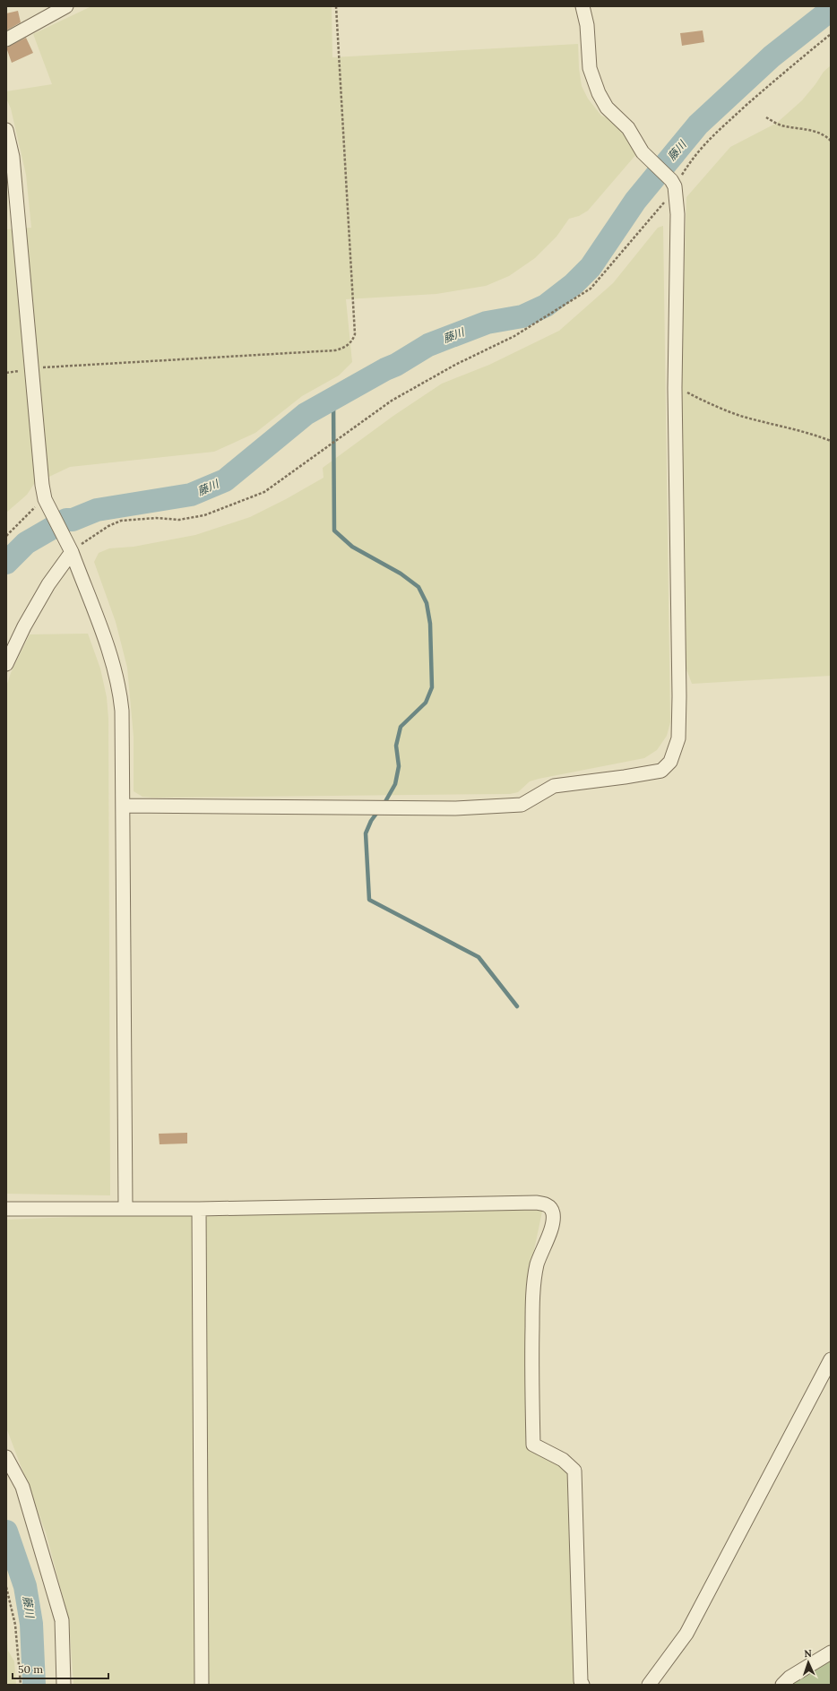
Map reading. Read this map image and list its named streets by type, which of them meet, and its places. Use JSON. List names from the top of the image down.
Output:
{
  "water": ["藤川"],
  "scale_bar": "50 m",
  "north": "top"
}
